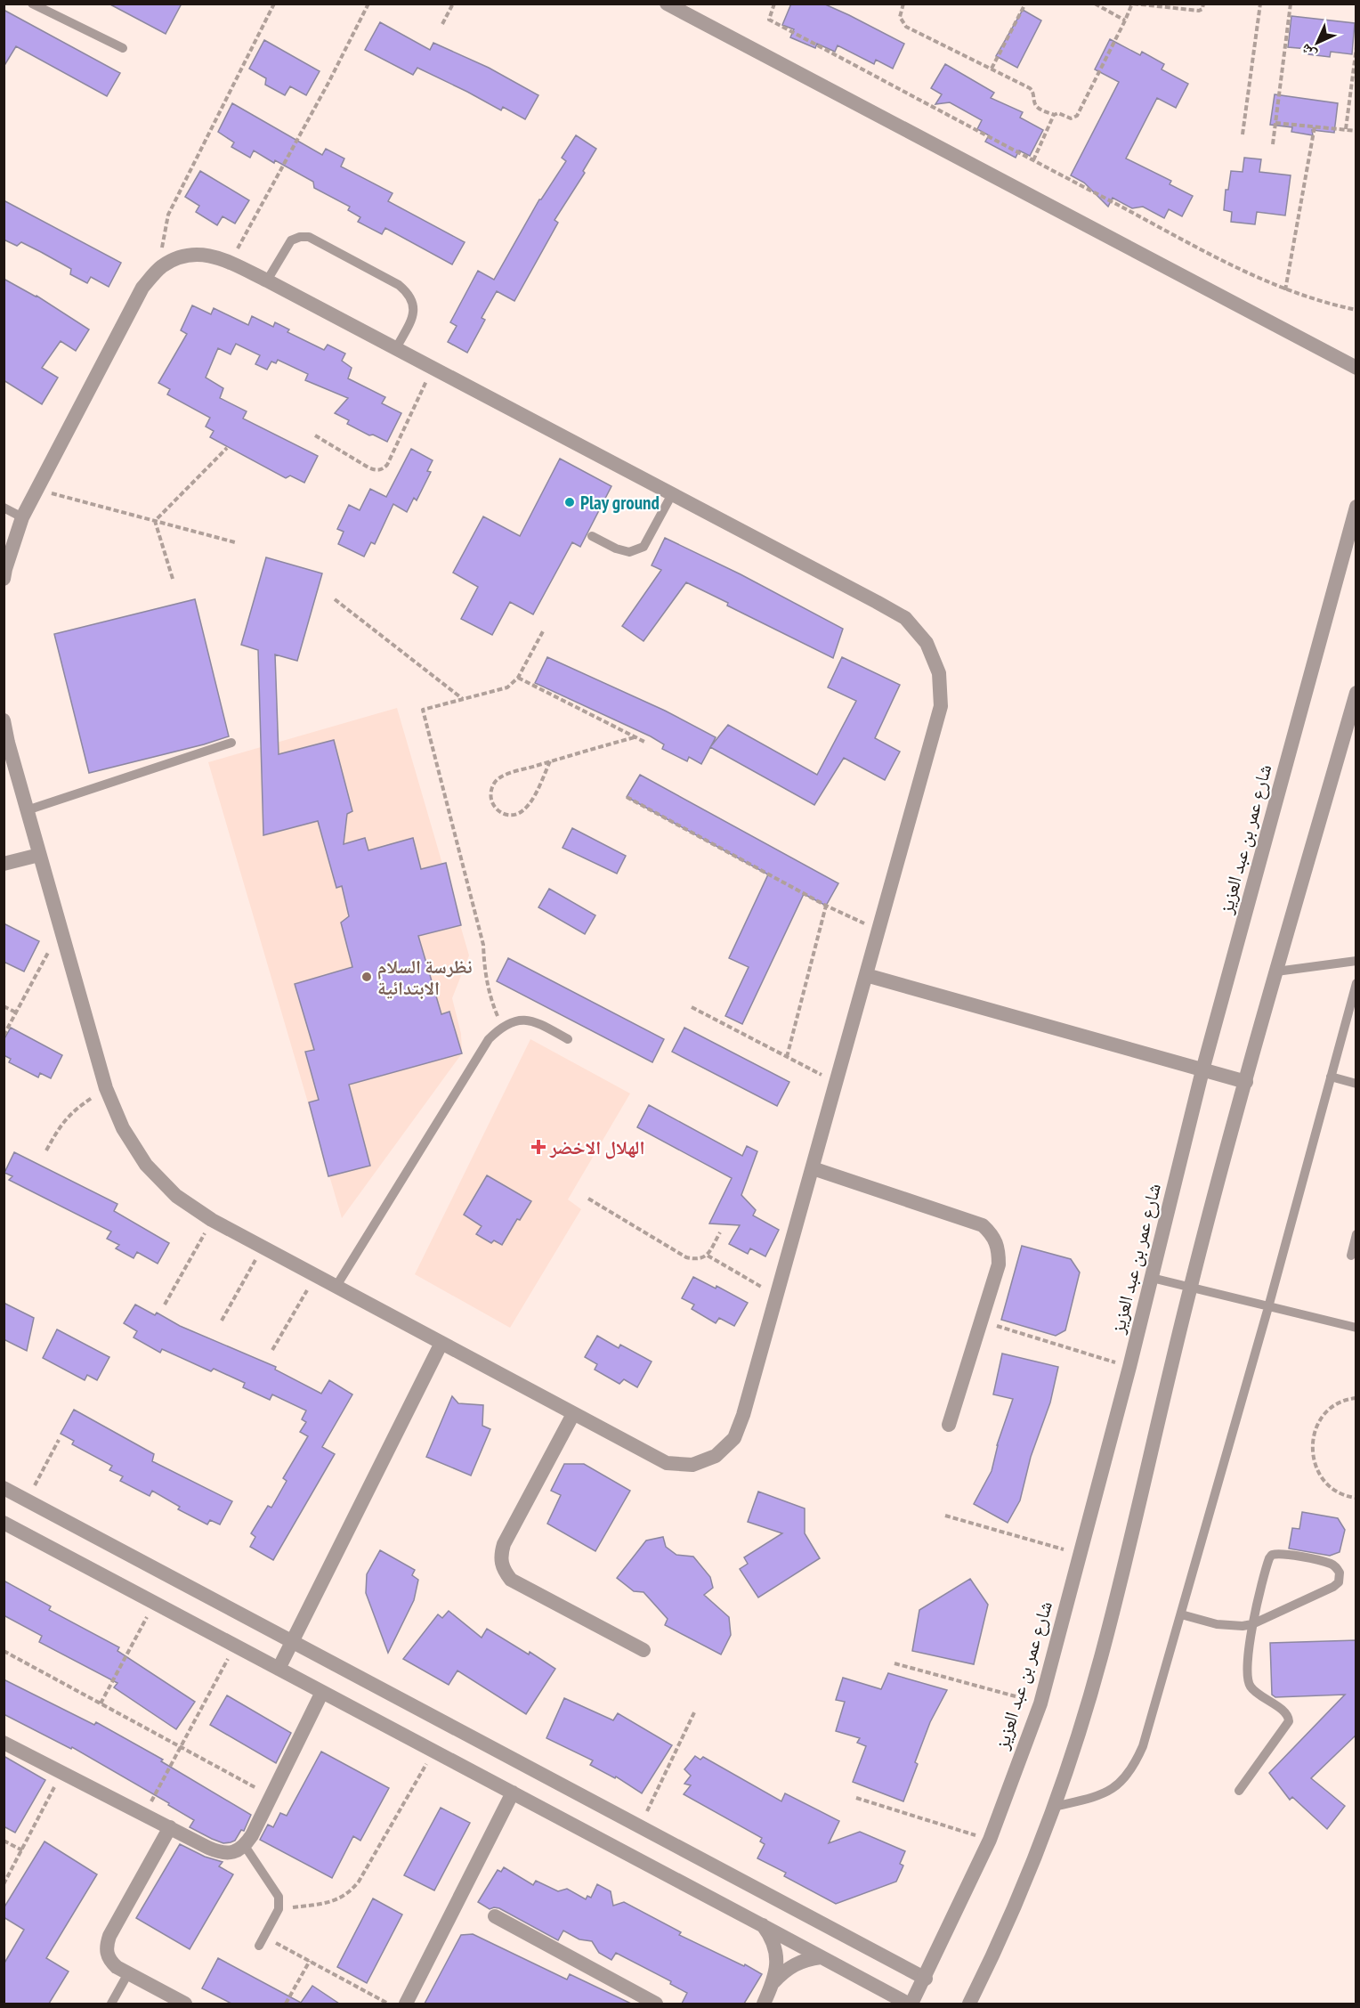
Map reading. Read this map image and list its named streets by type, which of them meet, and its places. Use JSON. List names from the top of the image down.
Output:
{
  "streets": {
    "street": ["شارع عمر بن عبد العزيز"]
  },
  "places": {
    "other": ["Play ground", "نظرسة السلام الابتدائية"],
    "health": ["الهلال الاخضر"]
  },
  "north": "bottom left"
}
